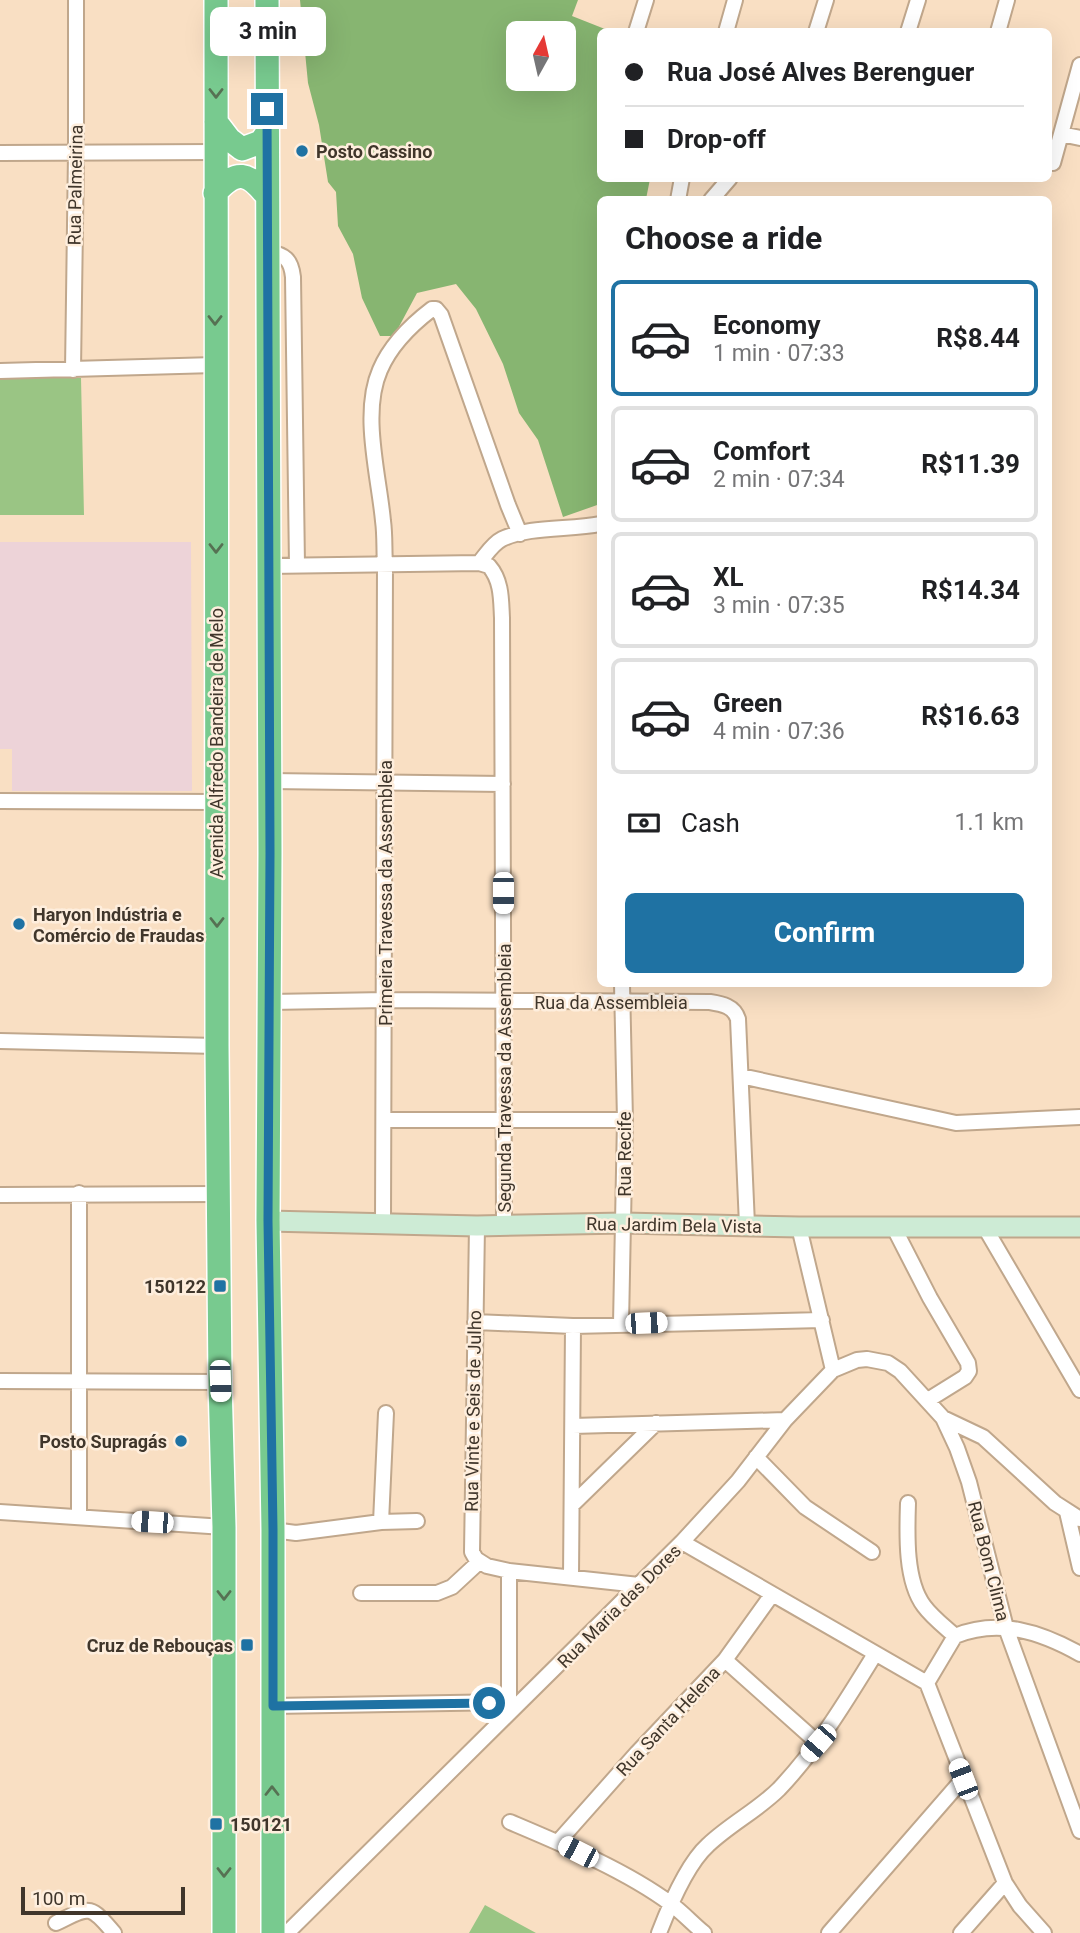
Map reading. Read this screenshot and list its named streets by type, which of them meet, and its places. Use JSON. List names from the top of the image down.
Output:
{
  "streets": {
    "highway": ["Avenida Alfredo Bandeira de Melo"],
    "main road": ["Rua Jardim Bela Vista"],
    "street": [
      "Rua Palmeirina",
      "Primeira Travessa da Assembleia",
      "Rua da Assembleia",
      "Segunda Travessa da Assembleia",
      "Rua Recife",
      "Rua Vinte e Seis de Julho",
      "Rua Bom Clima",
      "Rua Maria das Dores",
      "Rua Santa Helena"
    ]
  },
  "crossings": [
    ["Primeira Travessa da Assembleia", "Rua da Assembleia"],
    ["Primeira Travessa da Assembleia", "Rua Jardim Bela Vista"],
    ["Rua da Assembleia", "Segunda Travessa da Assembleia"],
    ["Rua da Assembleia", "Rua Recife"],
    ["Rua da Assembleia", "Rua Jardim Bela Vista"],
    ["Segunda Travessa da Assembleia", "Rua Jardim Bela Vista"],
    ["Rua Recife", "Rua Jardim Bela Vista"],
    ["Rua Jardim Bela Vista", "Rua Vinte e Seis de Julho"],
    ["Rua Bom Clima", "Rua Maria das Dores"]
  ],
  "places": {
    "other": ["Posto Cassino", "Haryon Indústria e Comércio de Fraudas", "Posto Supragás"],
    "transit": ["150122", "Cruz de Rebouças", "150121"]
  },
  "scale_bar": "100 m",
  "north": "top",
  "page": {
    "bubble": "3 min",
    "banner": ["Rua José Alves Berenguer", "Drop-off"],
    "heading": "Choose a ride",
    "list": [
      {
        "name": "Economy",
        "note": "1 min · 07:33",
        "value": "R$8.44"
      },
      {
        "name": "Comfort",
        "note": "2 min · 07:34",
        "value": "R$11.39"
      },
      {
        "name": "XL",
        "note": "3 min · 07:35",
        "value": "R$14.34"
      },
      {
        "name": "Green",
        "note": "4 min · 07:36",
        "value": "R$16.63"
      }
    ],
    "pay": ["Cash", "1.1 km"],
    "buttons": "Confirm",
    "scale": "100 m"
  }
}
